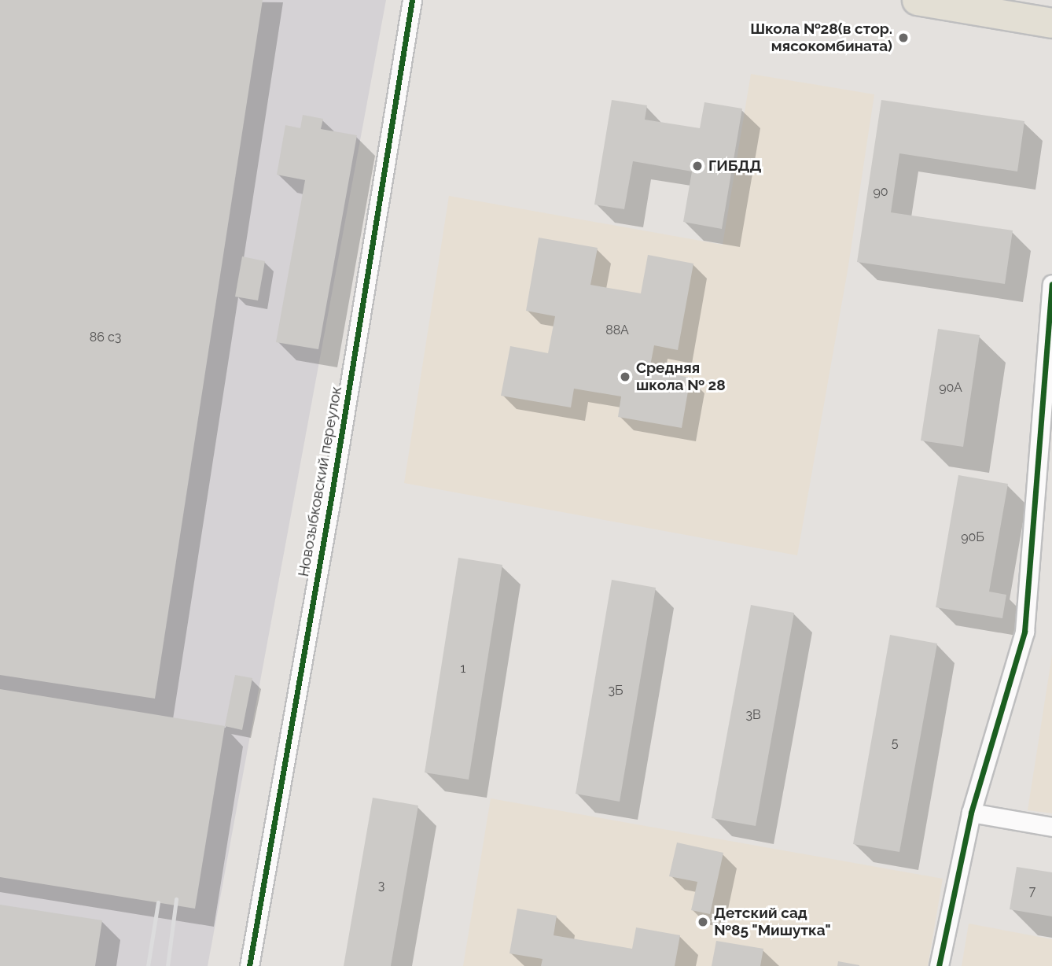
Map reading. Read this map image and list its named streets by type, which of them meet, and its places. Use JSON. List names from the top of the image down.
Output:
{
  "streets": {
    "street": ["Новозыбковский переулок"]
  },
  "places": [
    "Школа №28(в стор. мясокомбината)",
    "ГИБДД",
    "Средняя школа № 28",
    "Детский сад №85 \"Мишутка\""
  ],
  "house_numbers": [
    "90",
    "88А",
    "86 с3",
    "90А",
    "90Б",
    "1",
    "3Б",
    "3В",
    "5",
    "3",
    "7"
  ]
}
